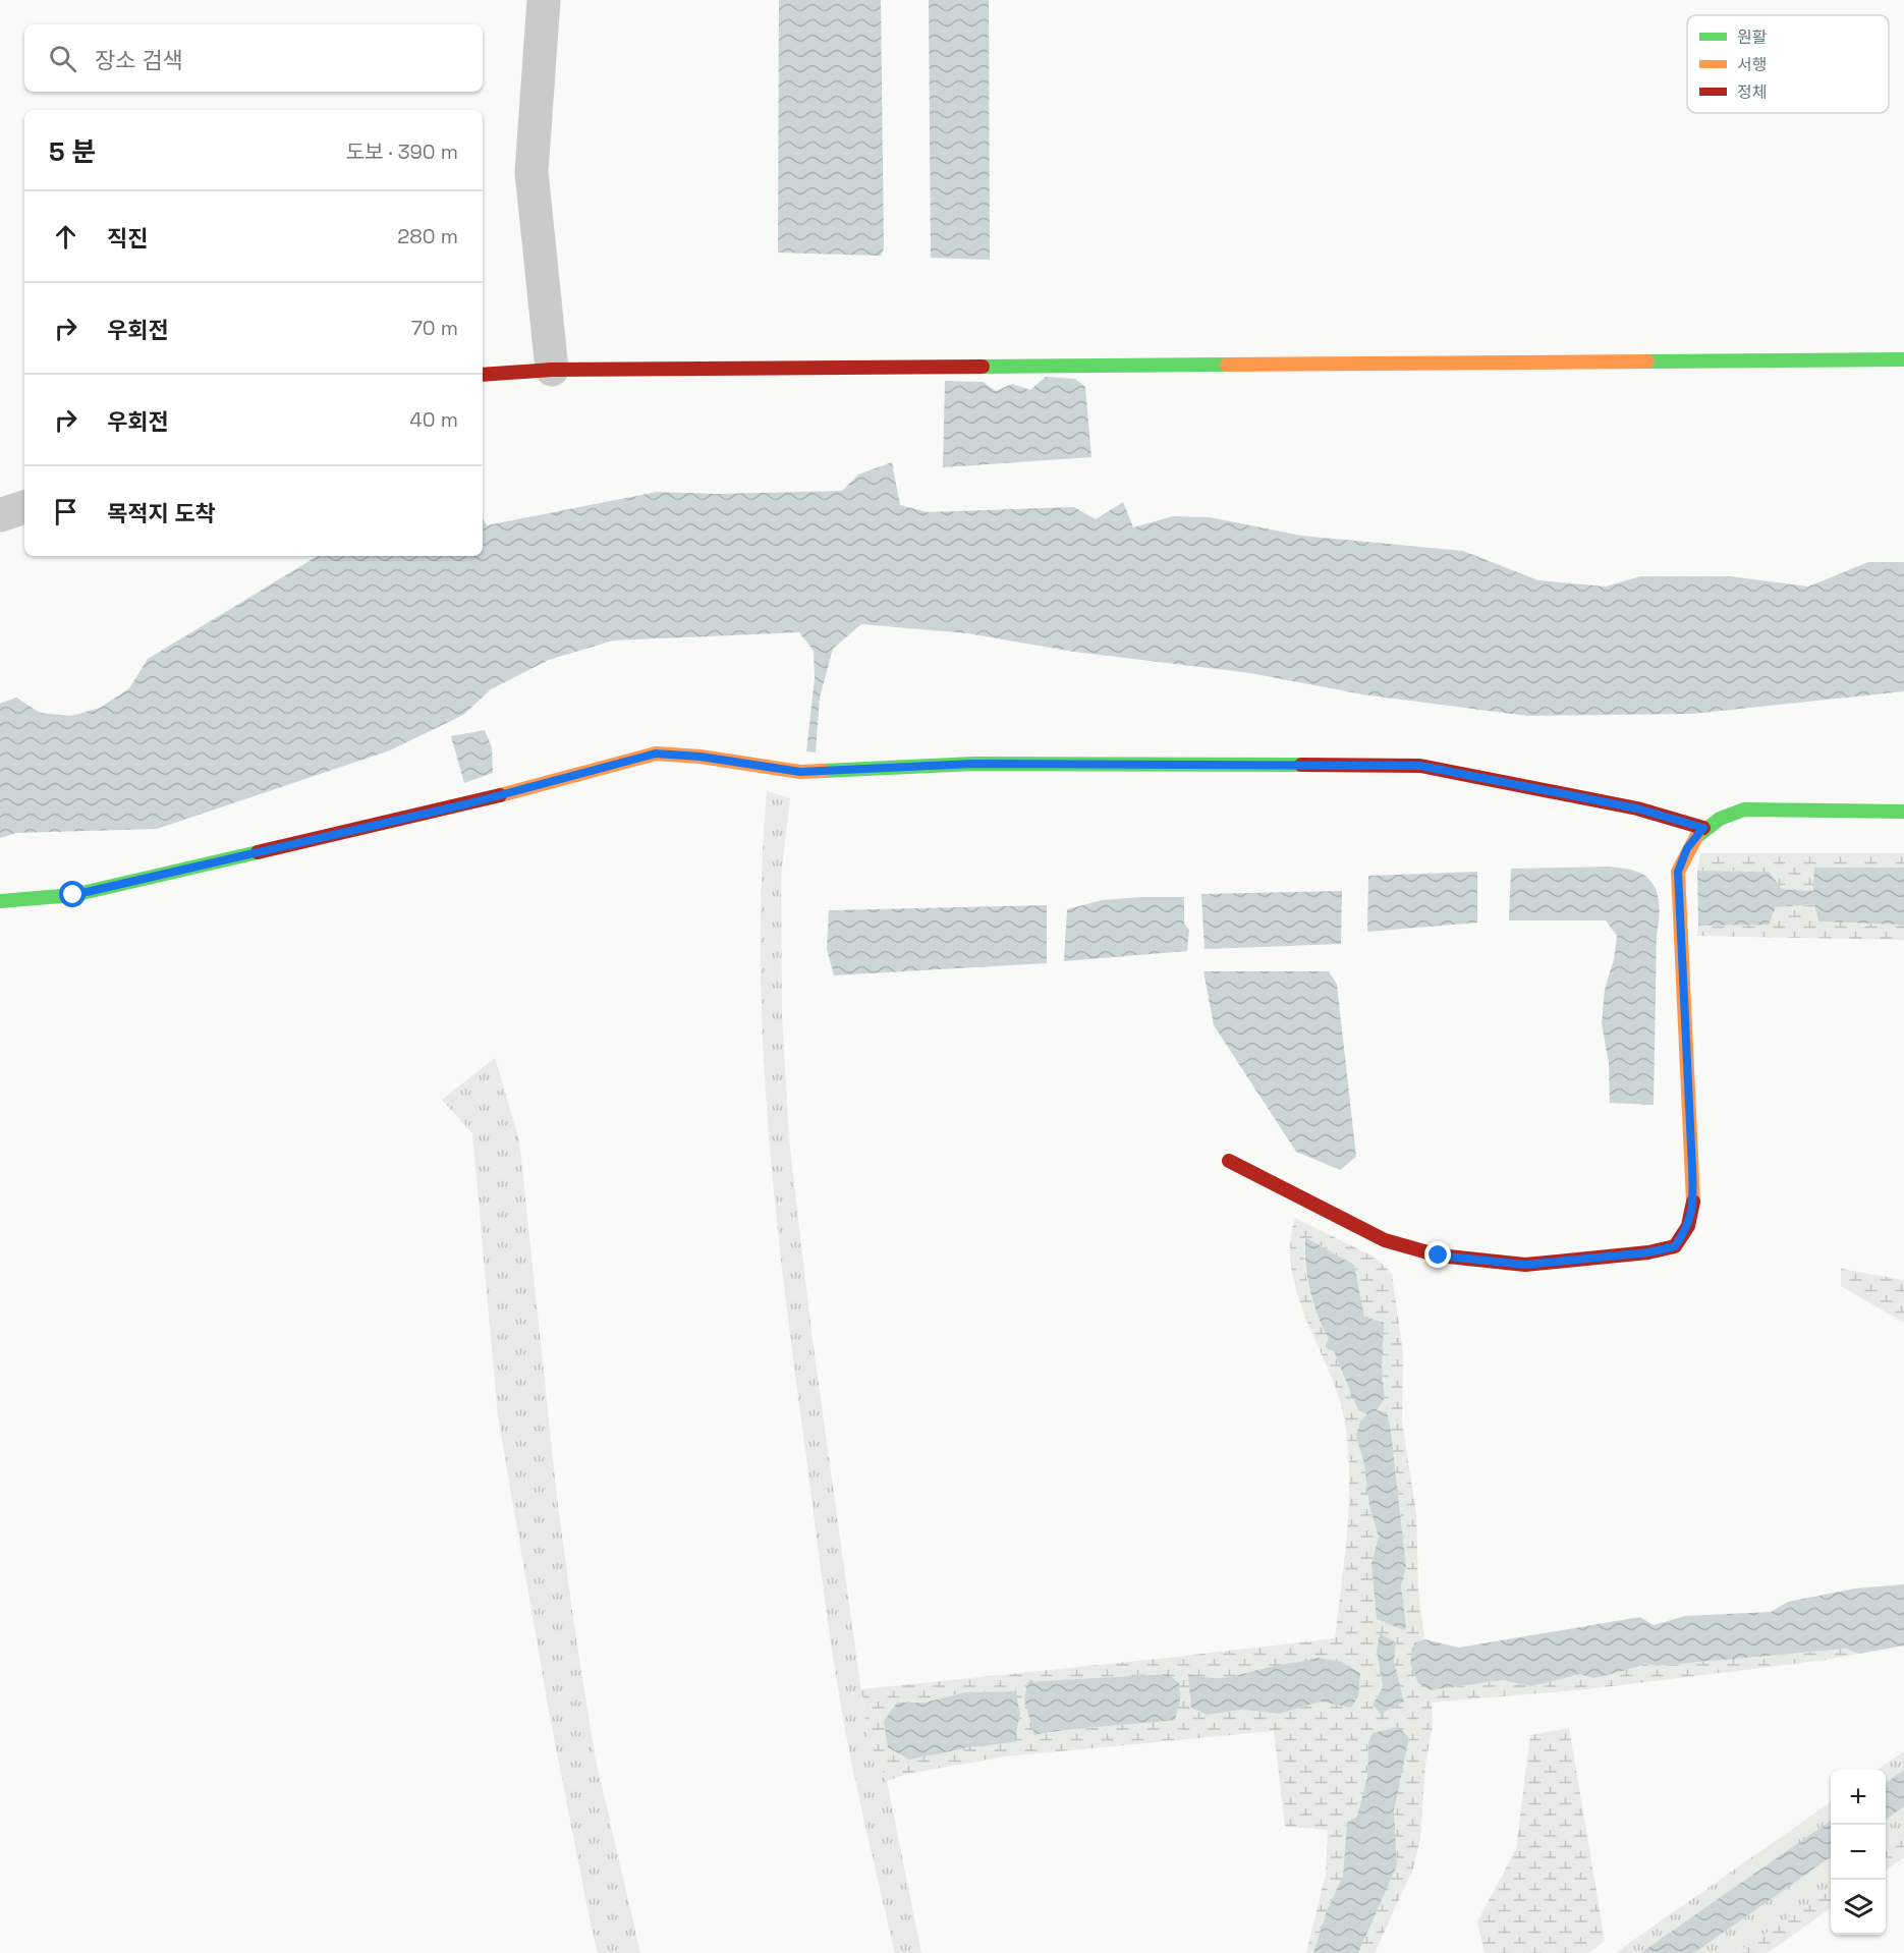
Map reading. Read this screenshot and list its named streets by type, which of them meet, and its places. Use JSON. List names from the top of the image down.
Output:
{
  "legend": ["원활", "서행", "정체"],
  "page": {
    "search": "장소 검색",
    "heading": ["5 분", "도보 · 390 m"],
    "list": [
      ["직진", "280 m"],
      ["우회전", "70 m"],
      ["우회전", "40 m"],
      "목적지 도착"
    ],
    "map_buttons": ["+", "−"]
  }
}
